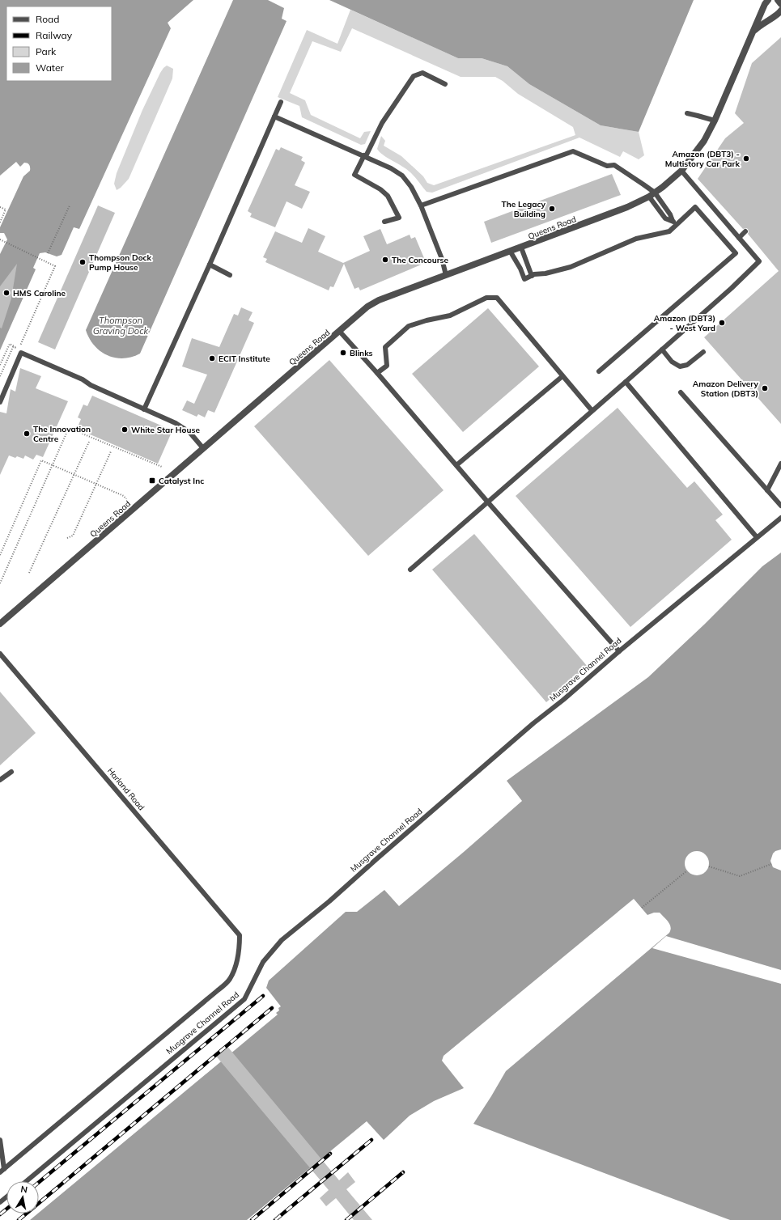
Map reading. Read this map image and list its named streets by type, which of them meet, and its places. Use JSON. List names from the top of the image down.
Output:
{
  "streets": {
    "street": ["Queens Road"],
    "lane": ["Musgrave Channel Road", "Harland Road"]
  },
  "crossings": [
    ["Musgrave Channel Road", "Harland Road"]
  ],
  "water": ["Thompson Graving Dock"],
  "places": {
    "other": [
      "Amazon (DBT3) - Multistory Car Park",
      "The Legacy Building",
      "The Concourse",
      "Thompson Dock Pump House",
      "HMS Caroline",
      "Amazon (DBT3) - West Yard",
      "Blinks",
      "ECIT Institute",
      "Amazon Delivery Station (DBT3)",
      "White Star House",
      "The Innovation Centre"
    ],
    "transit": ["Catalyst Inc"]
  },
  "legend": [
    "Road",
    "Railway",
    "Park",
    "Water"
  ],
  "north": "top"
}
